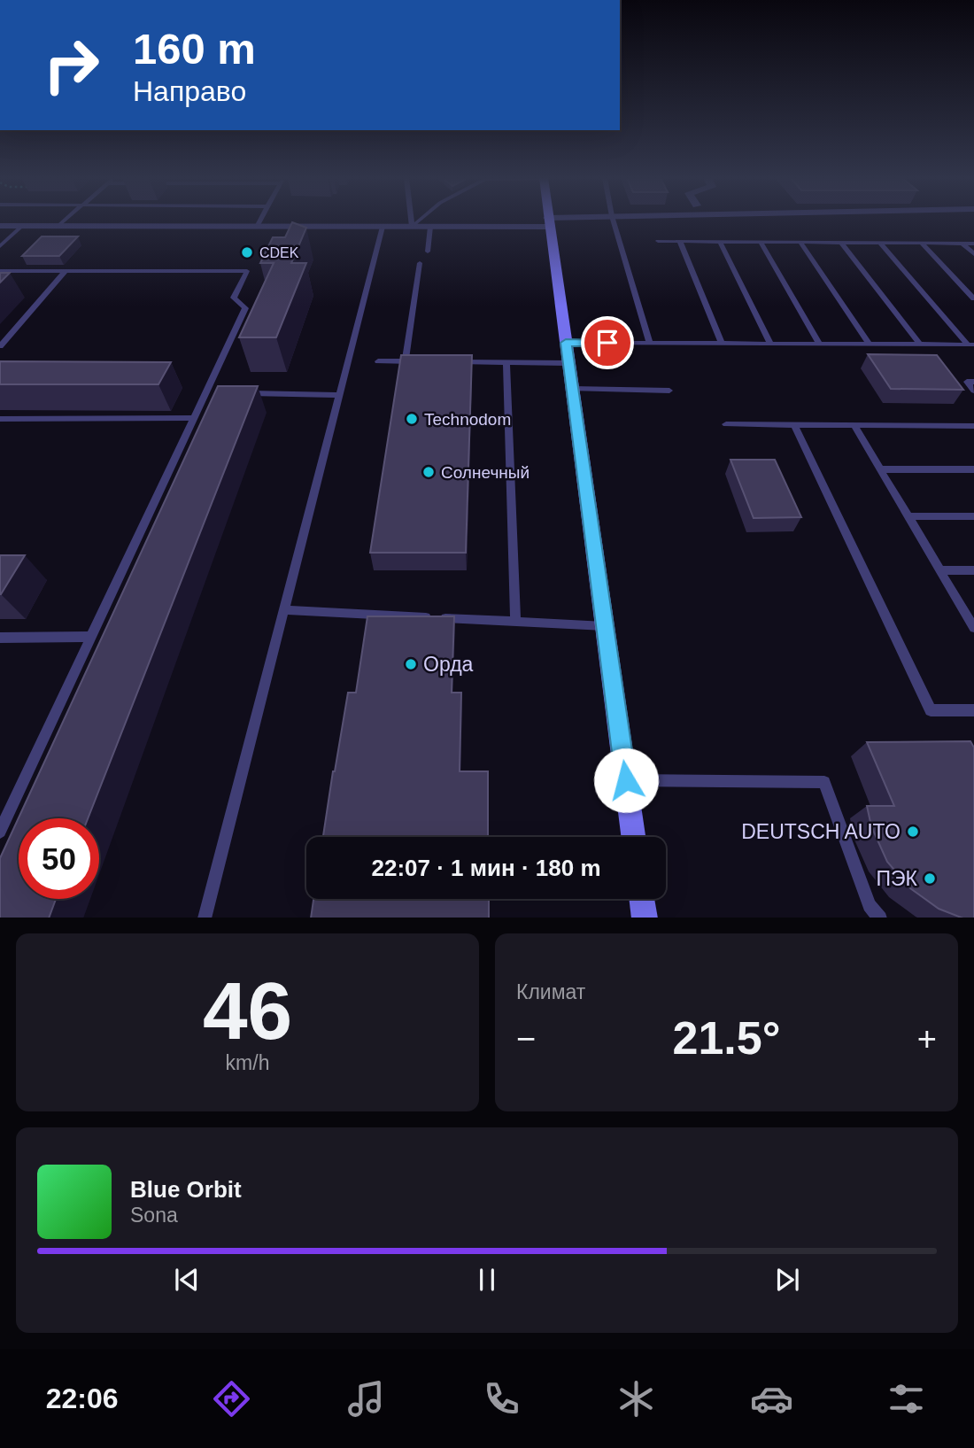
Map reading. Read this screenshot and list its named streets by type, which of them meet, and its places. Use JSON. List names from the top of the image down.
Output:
{
  "places": [
    "CDEK",
    "Technodom",
    "Солнечный",
    "Орда",
    "DEUTSCH AUTO",
    "ПЭК"
  ],
  "page": {
    "turn": ["160 m", "Направо"],
    "limit": "50",
    "trip": "22:07 · 1 мин · 180 m",
    "tile": [
      ["46", "km/h"],
      "Климат"
    ],
    "heat": ["−", "21.5°", "+"],
    "song": ["Blue Orbit", "Sona"],
    "tabs": "22:06"
  }
}
